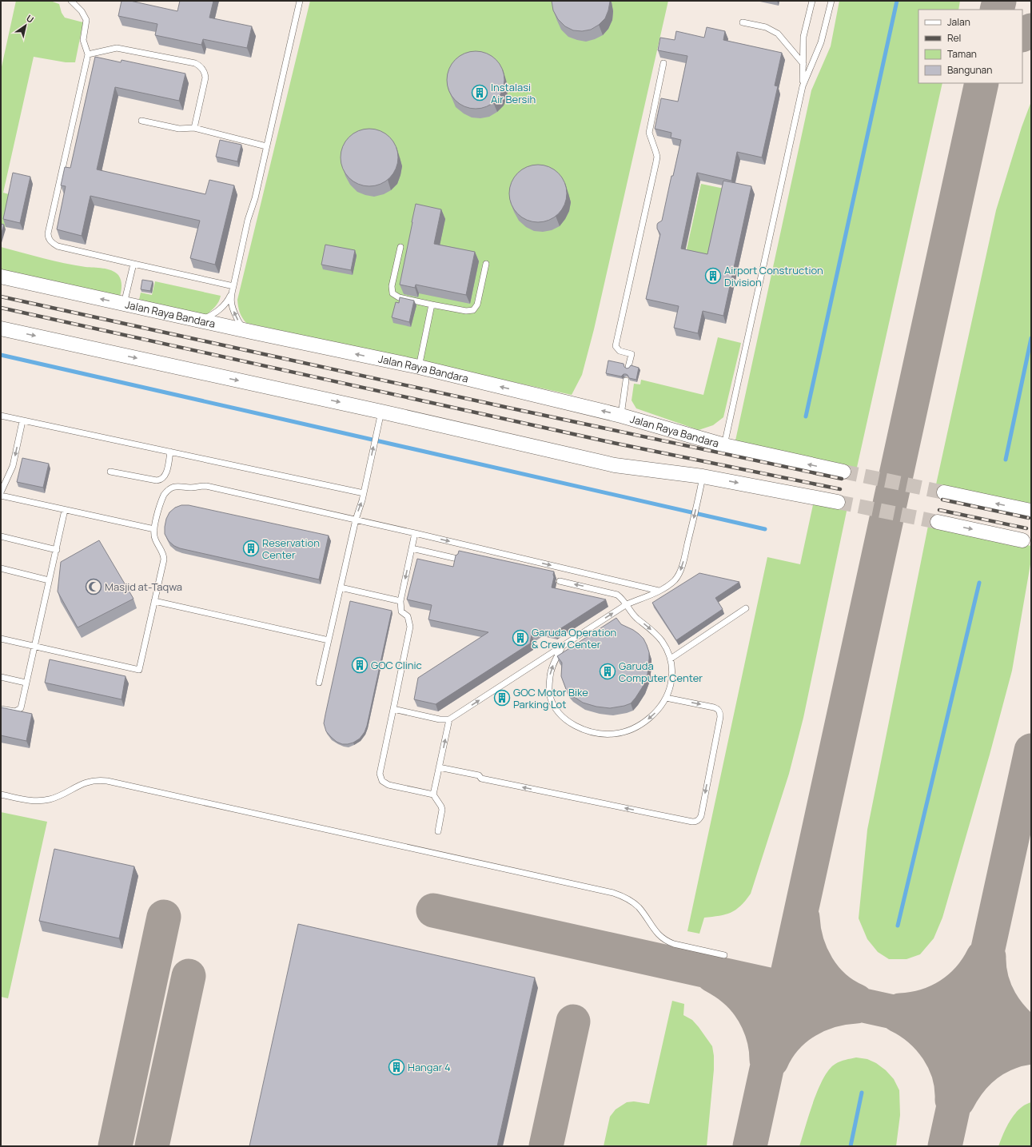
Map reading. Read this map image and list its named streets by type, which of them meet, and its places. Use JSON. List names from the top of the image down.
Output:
{
  "streets": {
    "street": ["Jalan Raya Bandara"]
  },
  "places": {
    "building": [
      "Instalasi Air Bersih",
      "Airport Construction Division",
      "Reservation Center",
      "Garuda Operation & Crew Center",
      "GOC Clinic",
      "Garuda Computer Center",
      "GOC Motor Bike Parking Lot",
      "Hangar 4"
    ],
    "mosque": ["Masjid at-Taqwa"]
  },
  "legend": [
    "Jalan",
    "Rel",
    "Taman",
    "Bangunan"
  ],
  "north": "top right"
}
